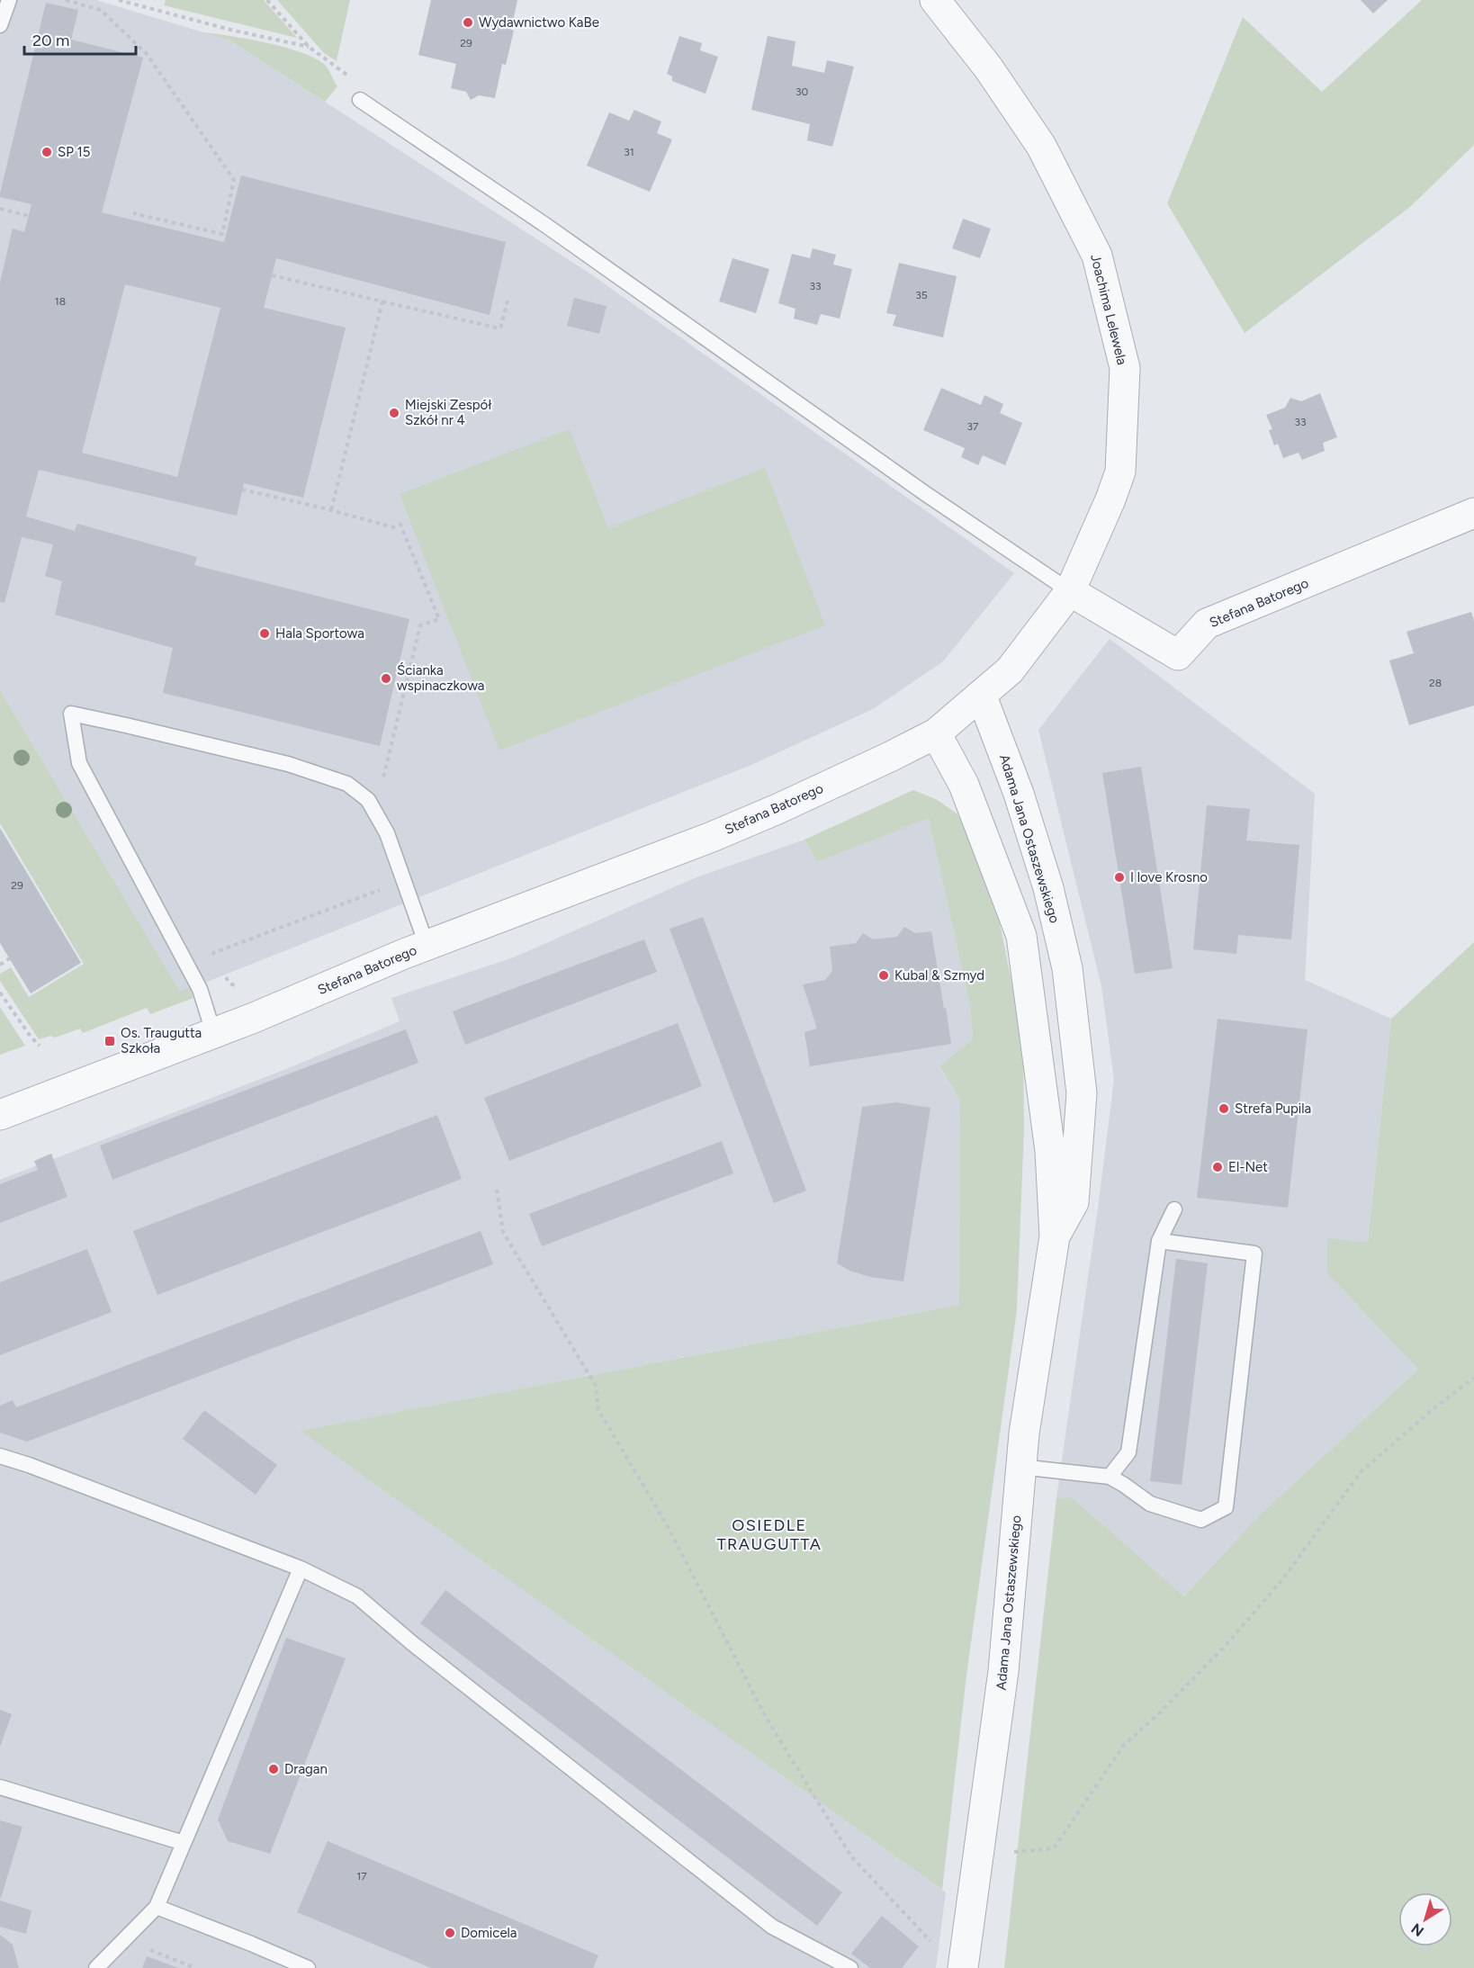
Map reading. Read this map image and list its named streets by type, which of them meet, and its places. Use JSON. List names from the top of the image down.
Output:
{
  "streets": {
    "street": ["Joachima Lelewela", "Stefana Batorego", "Adama Jana Ostaszewskiego"]
  },
  "crossings": [
    ["Joachima Lelewela", "Stefana Batorego"],
    ["Stefana Batorego", "Adama Jana Ostaszewskiego"]
  ],
  "districts": ["OSIEDLE TRAUGUTTA"],
  "places": {
    "other": [
      "Wydawnictwo KaBe",
      "SP 15",
      "Miejski Zespół Szkół nr 4",
      "Hala Sportowa",
      "Ścianka wspinaczkowa",
      "I love Krosno",
      "Kubal & Szmyd",
      "Strefa Pupila",
      "El-Net",
      "Dragan",
      "Domicela"
    ],
    "transit": ["Os. Traugutta Szkoła"]
  },
  "house_numbers": [
    "29",
    "30",
    "31",
    "33",
    "35",
    "18",
    "33",
    "37",
    "28",
    "29",
    "17"
  ],
  "scale_bar": "20 m",
  "north": "bottom left"
}
